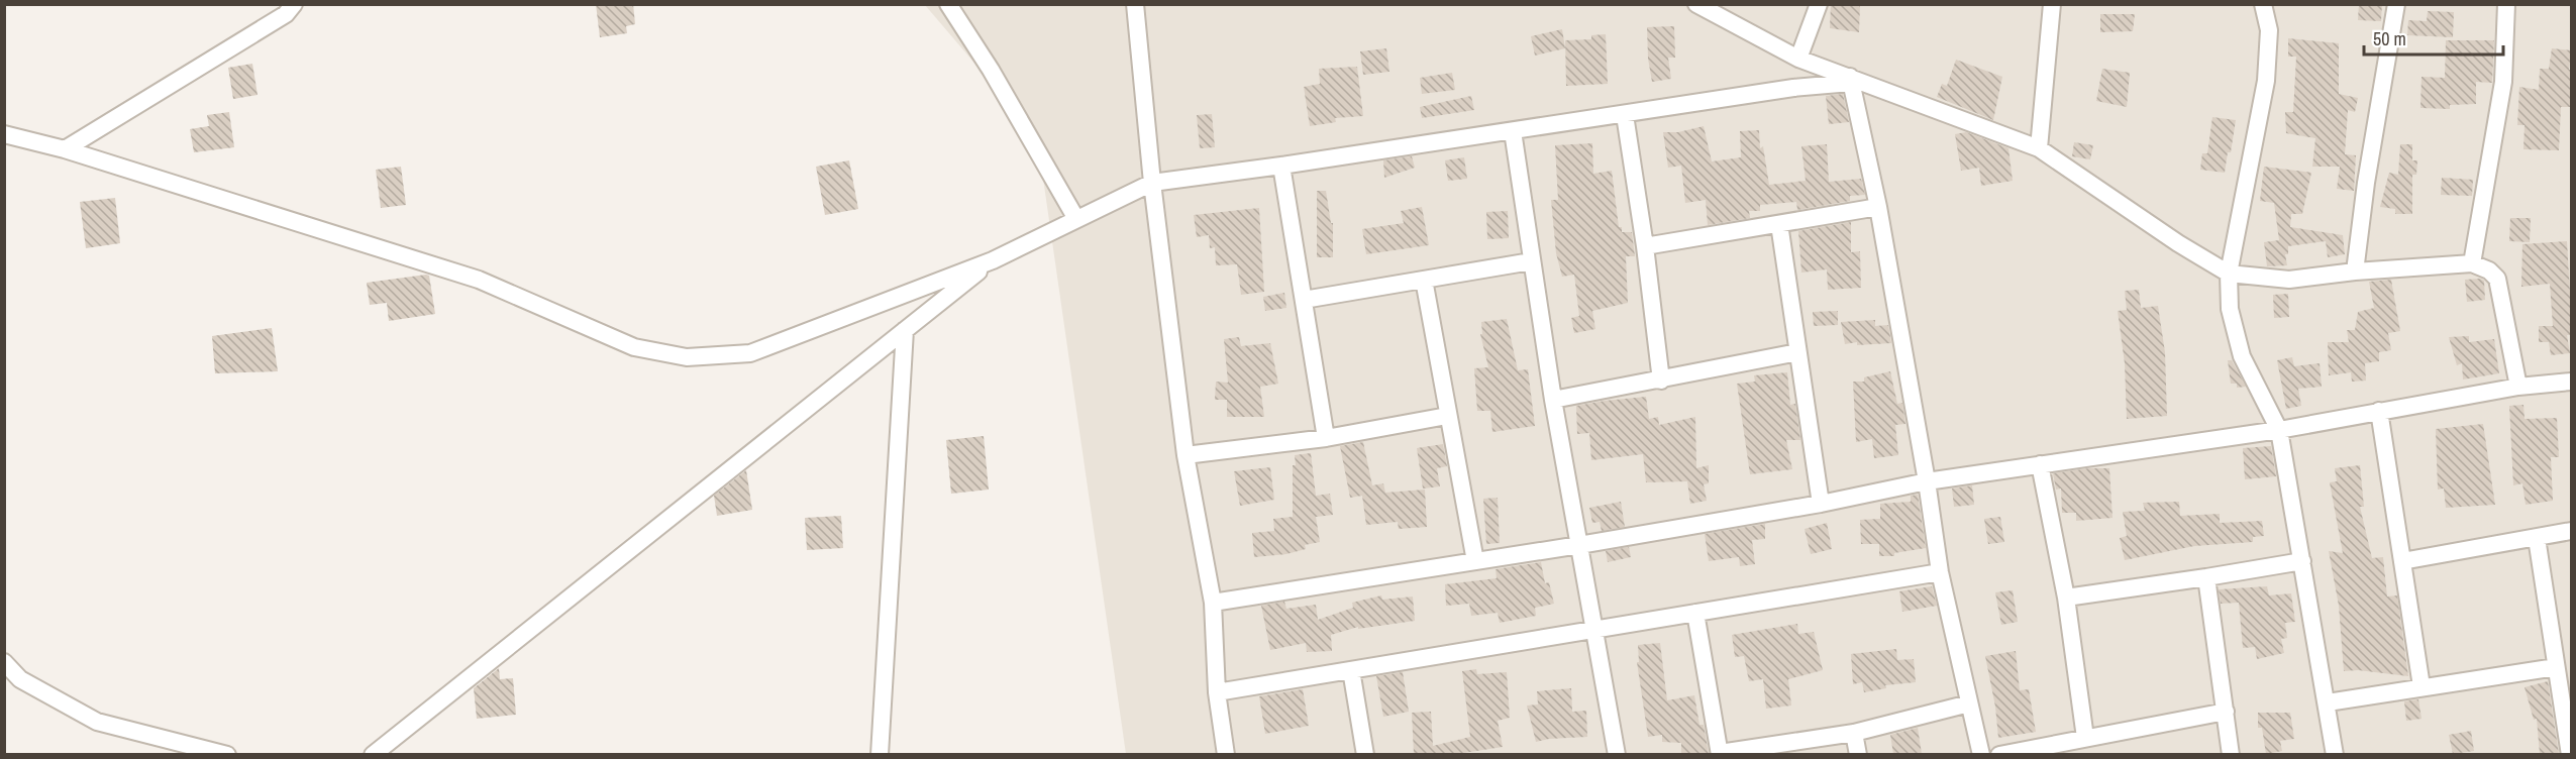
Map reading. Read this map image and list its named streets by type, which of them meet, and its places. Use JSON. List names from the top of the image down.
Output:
{
  "scale_bar": "50 m"
}
